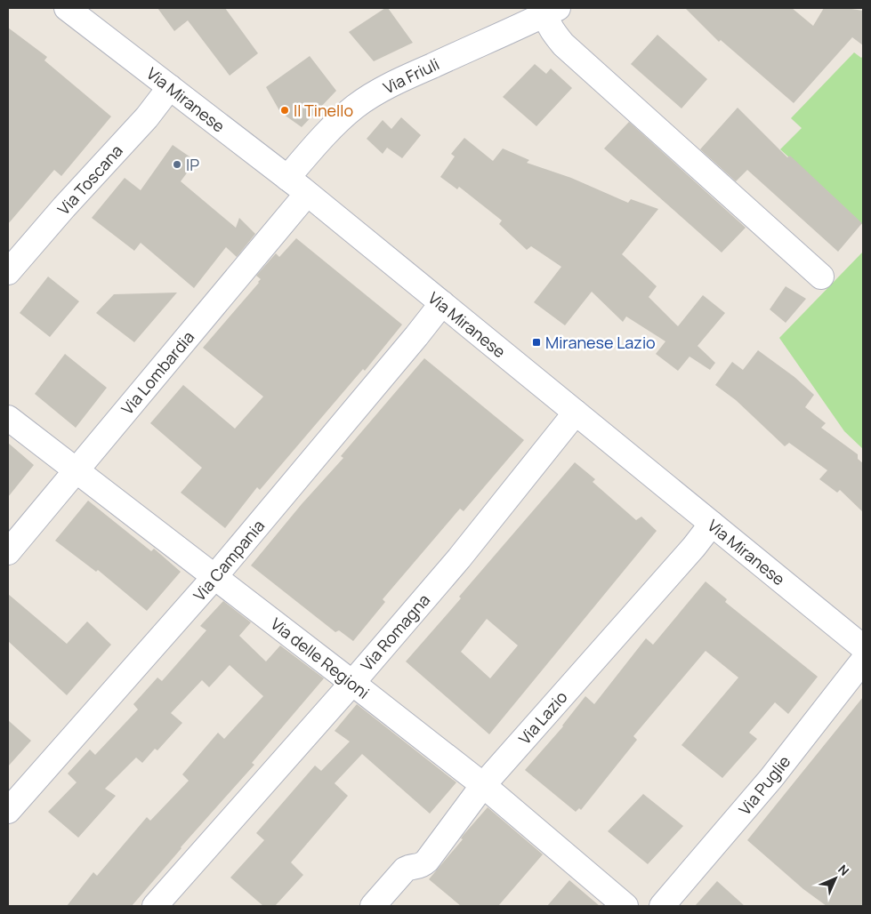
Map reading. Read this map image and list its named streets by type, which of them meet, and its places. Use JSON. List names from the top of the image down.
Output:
{
  "streets": {
    "street": [
      "Via Friuli",
      "Via Miranese",
      "Via Toscana",
      "Via Lombardia",
      "Via Campania",
      "Via Romagna",
      "Via delle Regioni",
      "Via Lazio",
      "Via Puglie"
    ]
  },
  "crossings": [
    ["Via Friuli", "Via Miranese"],
    ["Via Miranese", "Via Toscana"],
    ["Via Miranese", "Via Lombardia"],
    ["Via Miranese", "Via Campania"],
    ["Via Miranese", "Via Romagna"],
    ["Via Miranese", "Via Lazio"],
    ["Via Lombardia", "Via delle Regioni"],
    ["Via Campania", "Via delle Regioni"],
    ["Via Romagna", "Via delle Regioni"],
    ["Via delle Regioni", "Via Lazio"]
  ],
  "places": {
    "other": ["Il Tinello", "IP"],
    "transit": ["Miranese Lazio"]
  },
  "north": "top right"
}
